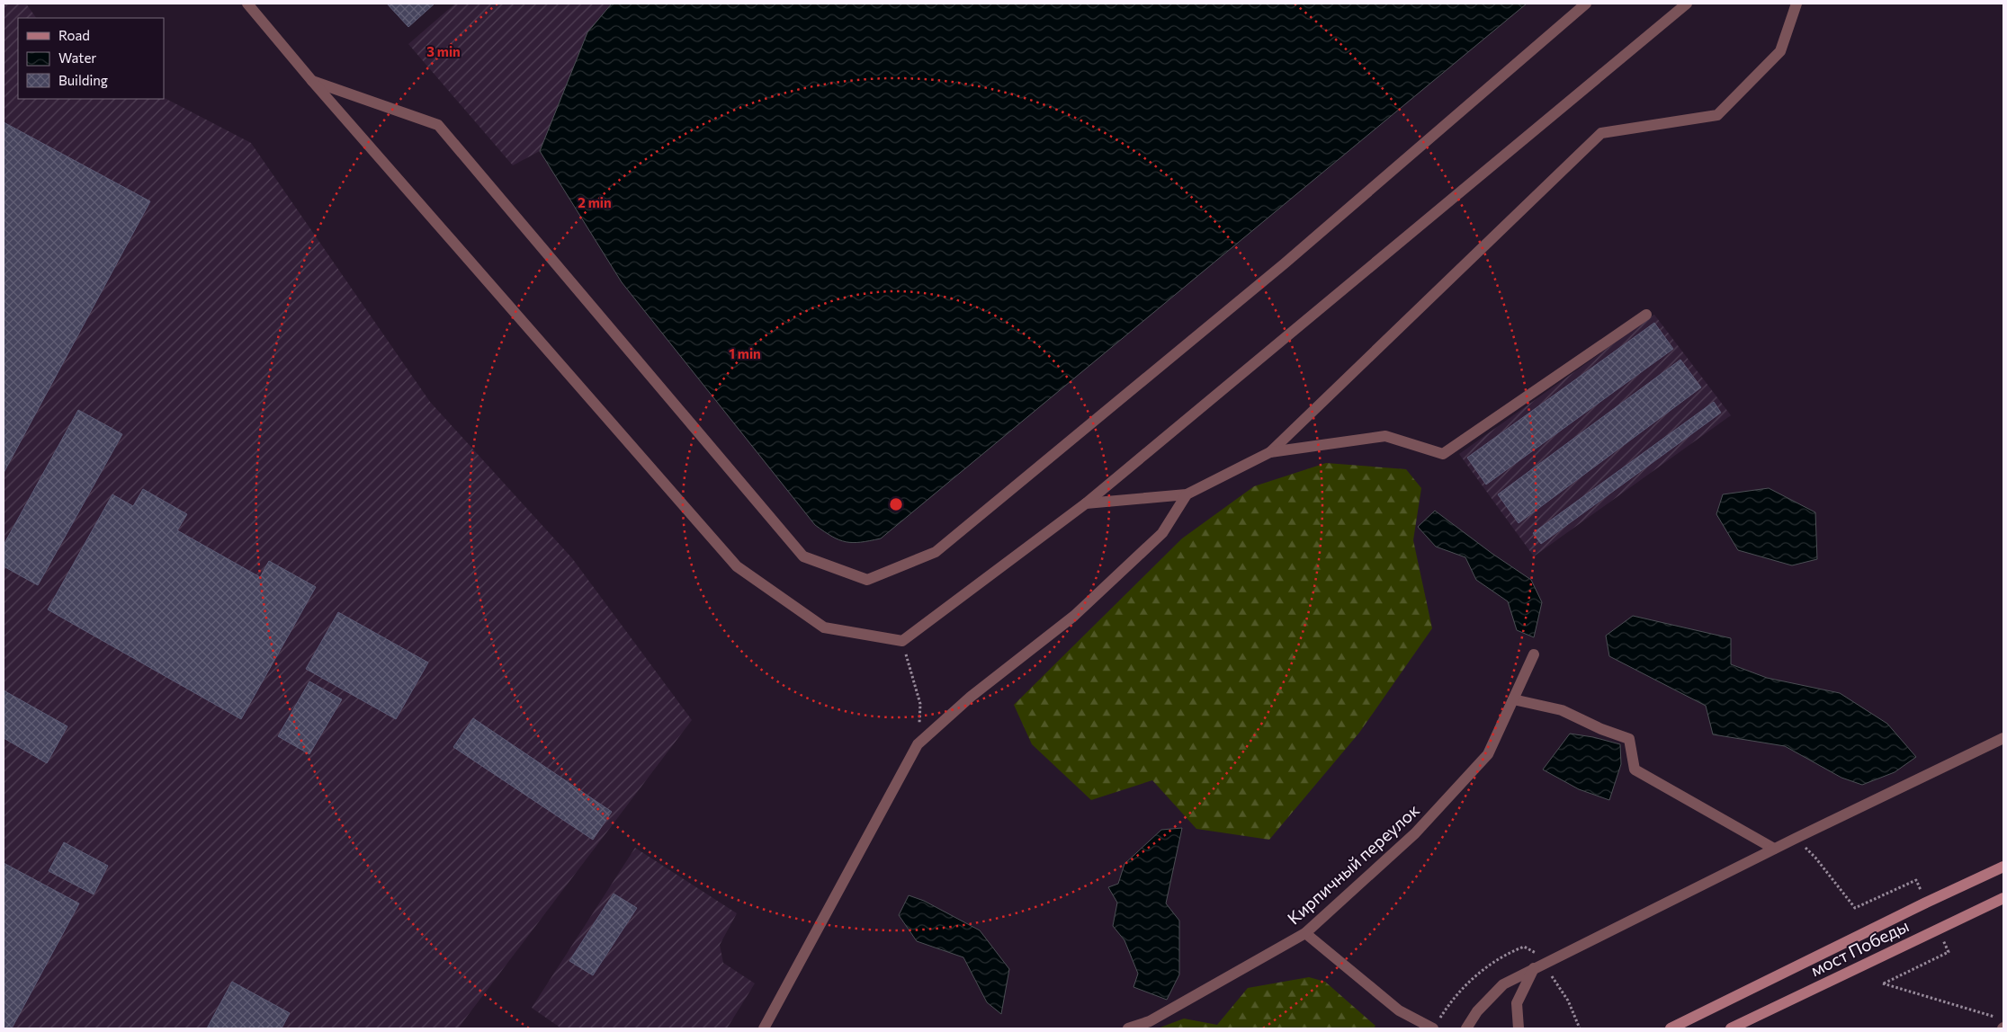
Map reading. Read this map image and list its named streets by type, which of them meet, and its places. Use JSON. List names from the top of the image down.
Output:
{
  "streets": {
    "main road": ["мост Победы"],
    "street": ["Кирпичный переулок"]
  },
  "legend": ["Road", "Water", "Building"],
  "rings": ["3 min", "2 min", "1 min"]
}
